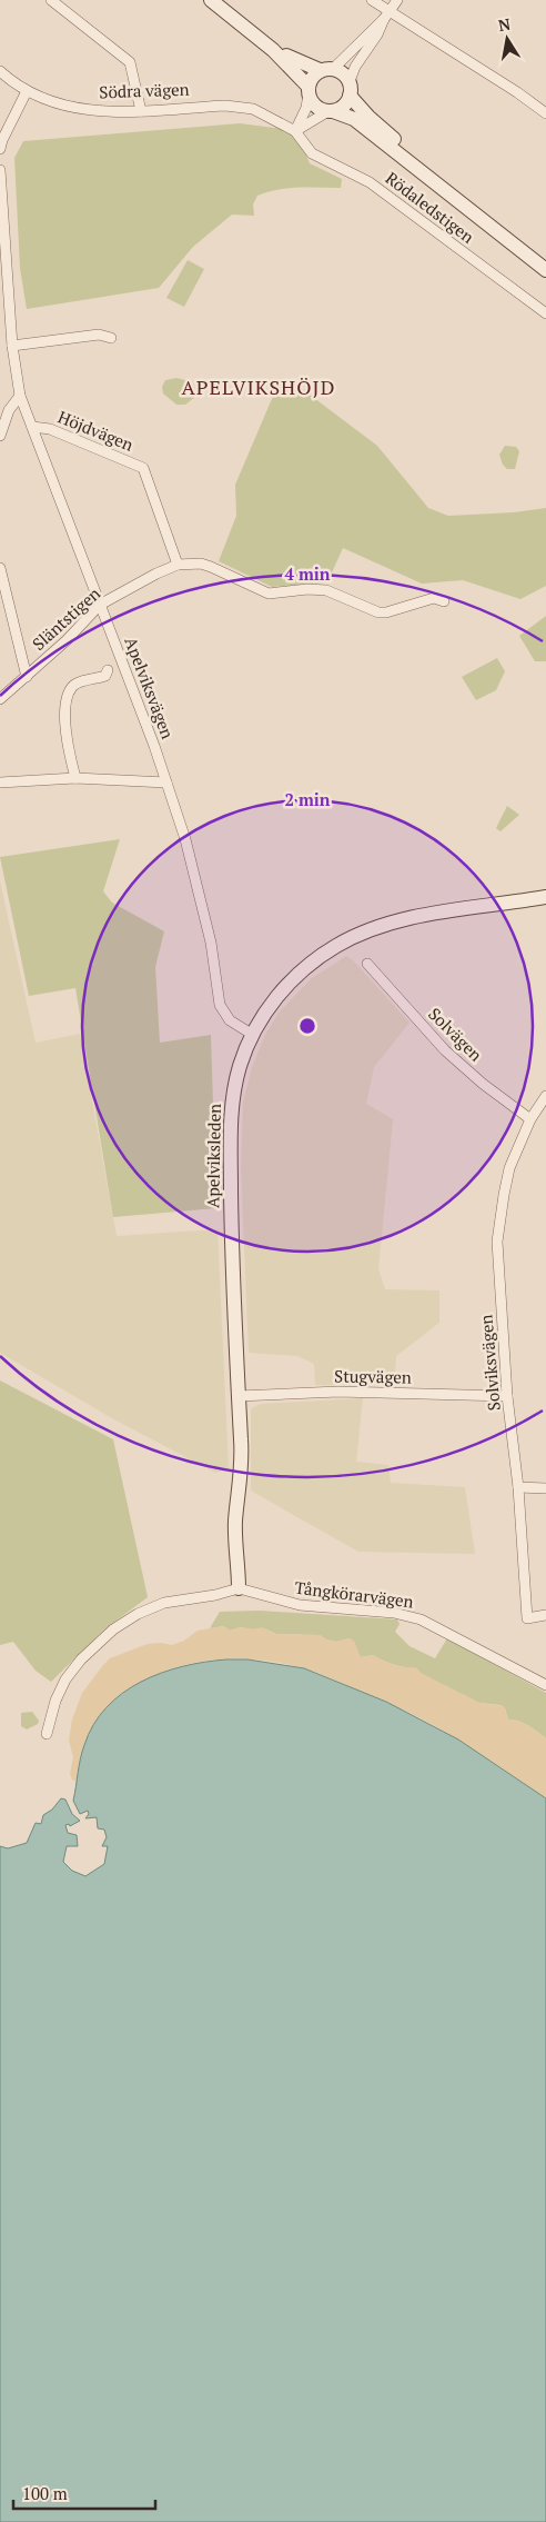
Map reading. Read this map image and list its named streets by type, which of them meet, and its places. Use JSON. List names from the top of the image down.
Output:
{
  "streets": {
    "street": [
      "Södra vägen",
      "Rödaledstigen",
      "Höjdvägen",
      "Släntstigen",
      "Apelviksvägen",
      "Solvägen",
      "Apelviksleden",
      "Solviksvägen",
      "Stugvägen",
      "Tångkörarvägen"
    ]
  },
  "crossings": [
    ["Södra vägen", "Rödaledstigen"],
    ["Höjdvägen", "Släntstigen"],
    ["Höjdvägen", "Apelviksvägen"],
    ["Släntstigen", "Apelviksvägen"],
    ["Apelviksvägen", "Apelviksleden"],
    ["Solvägen", "Solviksvägen"],
    ["Apelviksleden", "Stugvägen"],
    ["Apelviksleden", "Tångkörarvägen"],
    ["Solviksvägen", "Stugvägen"]
  ],
  "districts": ["APELVIKSHÖJD"],
  "scale_bar": "100 m",
  "north": "top",
  "rings": ["4 min", "2 min"]
}
